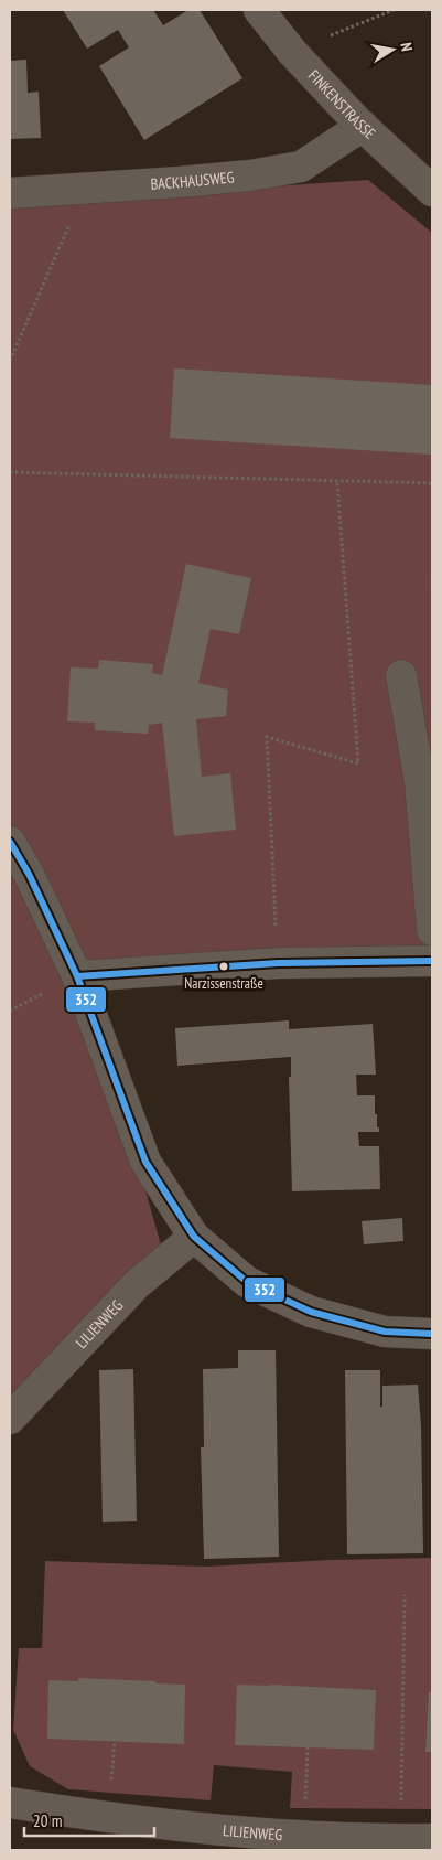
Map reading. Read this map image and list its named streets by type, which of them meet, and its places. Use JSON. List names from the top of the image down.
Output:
{
  "streets": {
    "street": ["FINKENSTRASSE", "BACKHAUSWEG", "LILIENWEG"]
  },
  "crossings": [
    ["FINKENSTRASSE", "BACKHAUSWEG"]
  ],
  "places": ["Narzissenstraße"],
  "lines": ["transit line 352"],
  "scale_bar": "20 m",
  "north": "right"
}
